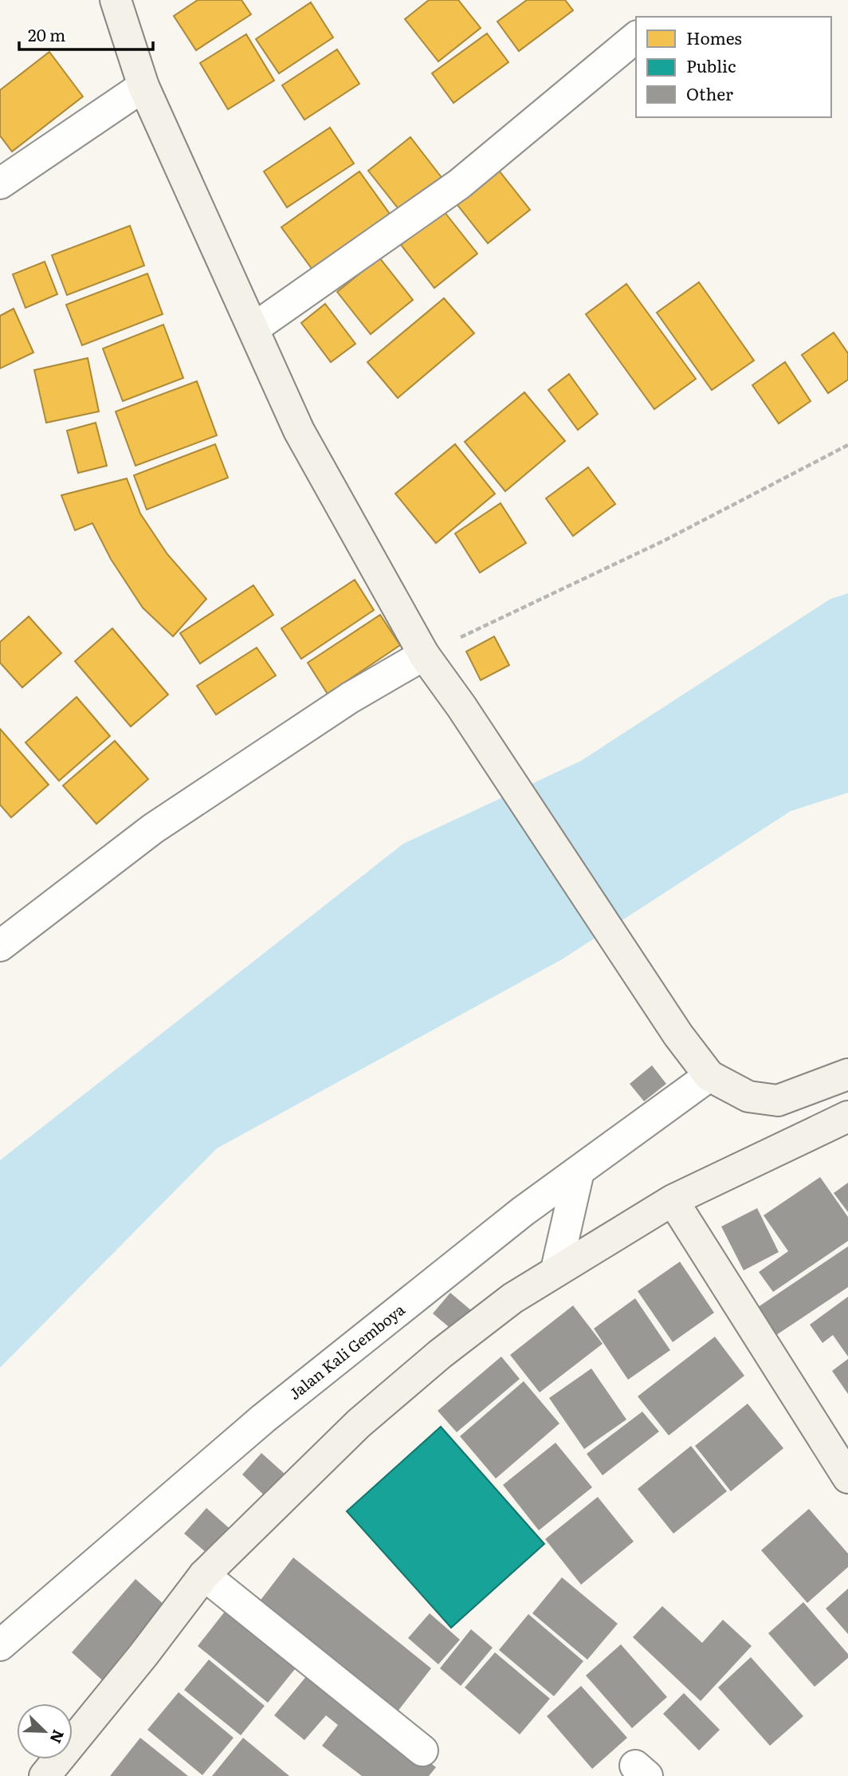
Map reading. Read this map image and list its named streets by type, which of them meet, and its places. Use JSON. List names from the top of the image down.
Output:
{
  "streets": {
    "street": ["Jalan Kali Gemboya"]
  },
  "legend": ["Homes", "Public", "Other"],
  "scale_bar": "20 m",
  "north": "bottom right"
}
